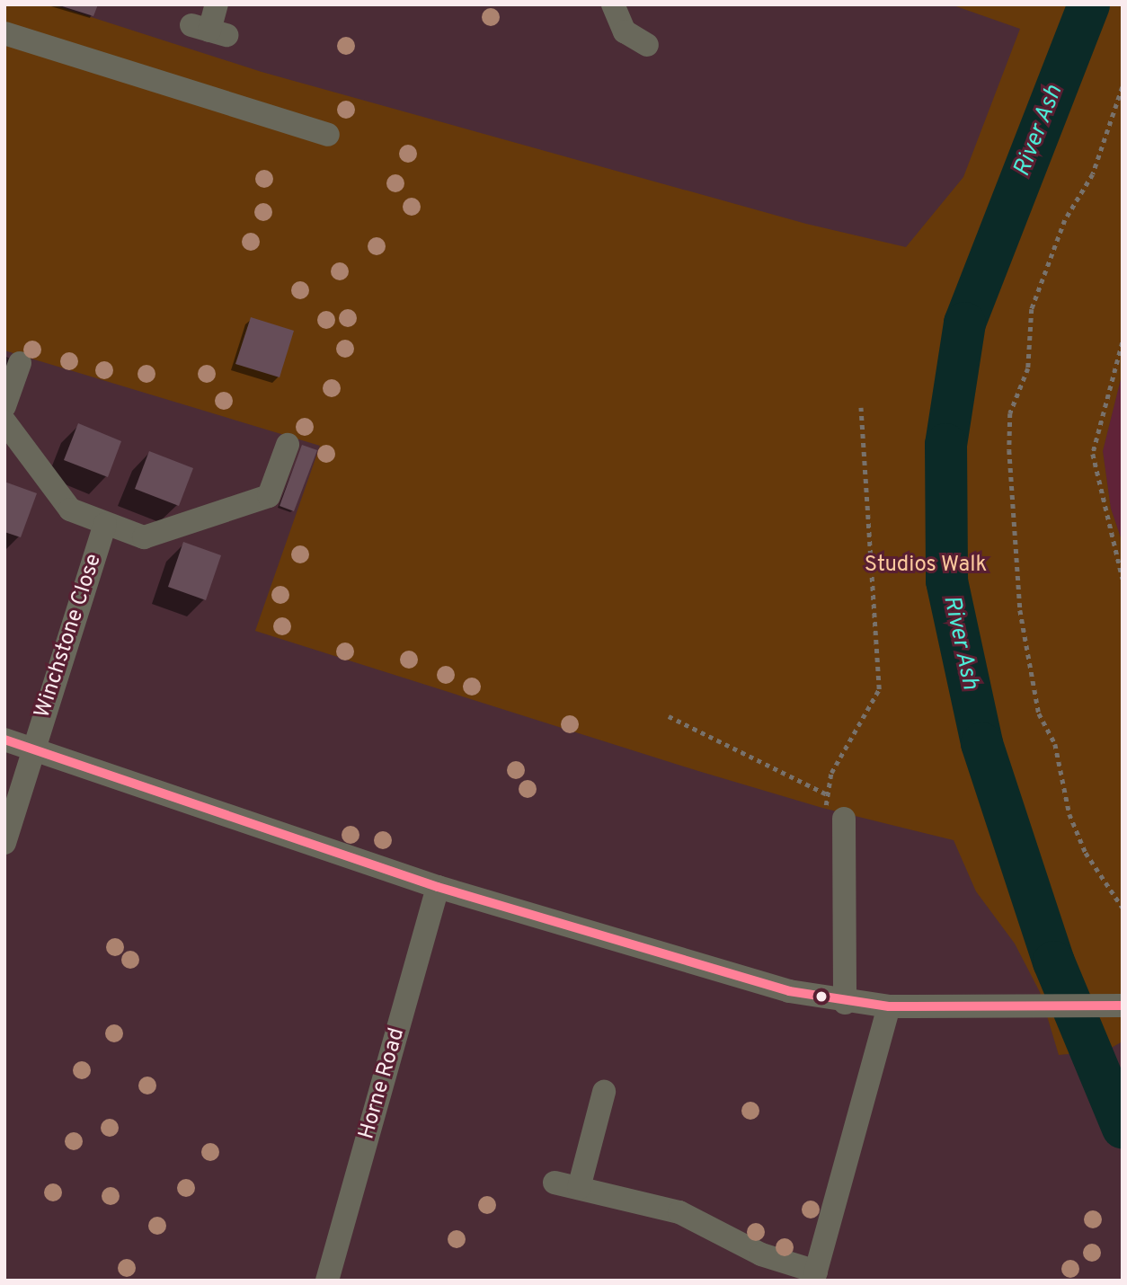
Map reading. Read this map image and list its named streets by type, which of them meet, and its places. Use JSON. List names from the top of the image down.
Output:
{
  "streets": {
    "street": ["Winchstone Close", "Horne Road"]
  },
  "water": ["River Ash"],
  "parks": ["Studios Walk"]
}
